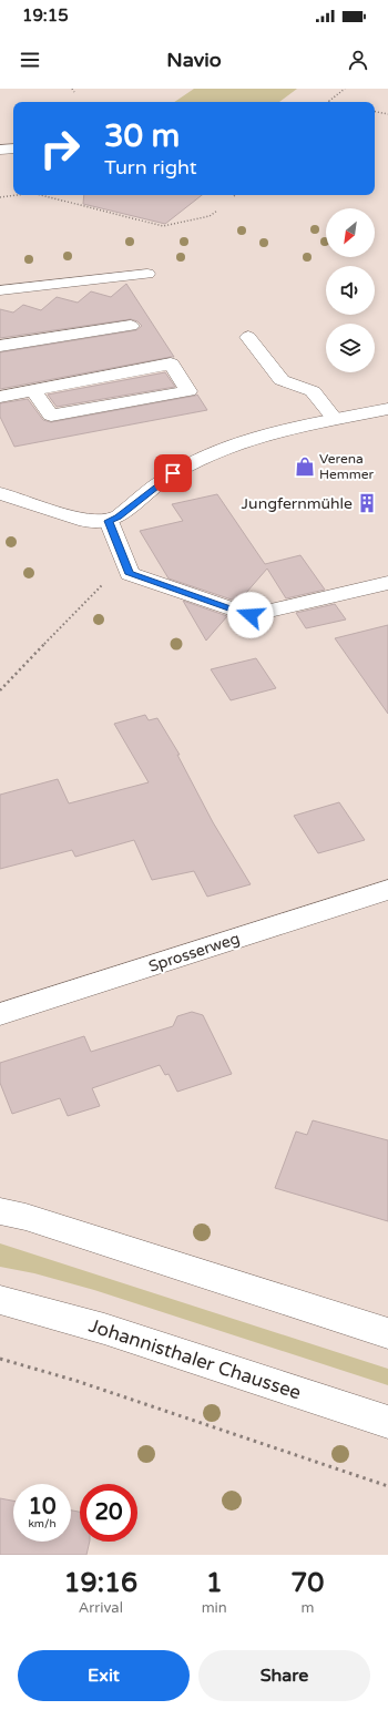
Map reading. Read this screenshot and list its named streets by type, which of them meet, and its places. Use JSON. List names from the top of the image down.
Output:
{
  "streets": {
    "street": ["Sprosserweg", "Johannisthaler Chaussee"]
  },
  "places": {
    "shop": ["Verena Hemmer"],
    "building": ["Jungfernmühle"]
  },
  "north": "bottom left",
  "page": {
    "status": "19:15",
    "header": "Navio",
    "turn": ["30 m", "Turn right"],
    "speed": "10 km/h",
    "limit": "20",
    "eta": [
      "19:16",
      "Arrival",
      "1",
      "min",
      "70",
      "m"
    ],
    "buttons": ["Exit", "Share"]
  }
}
